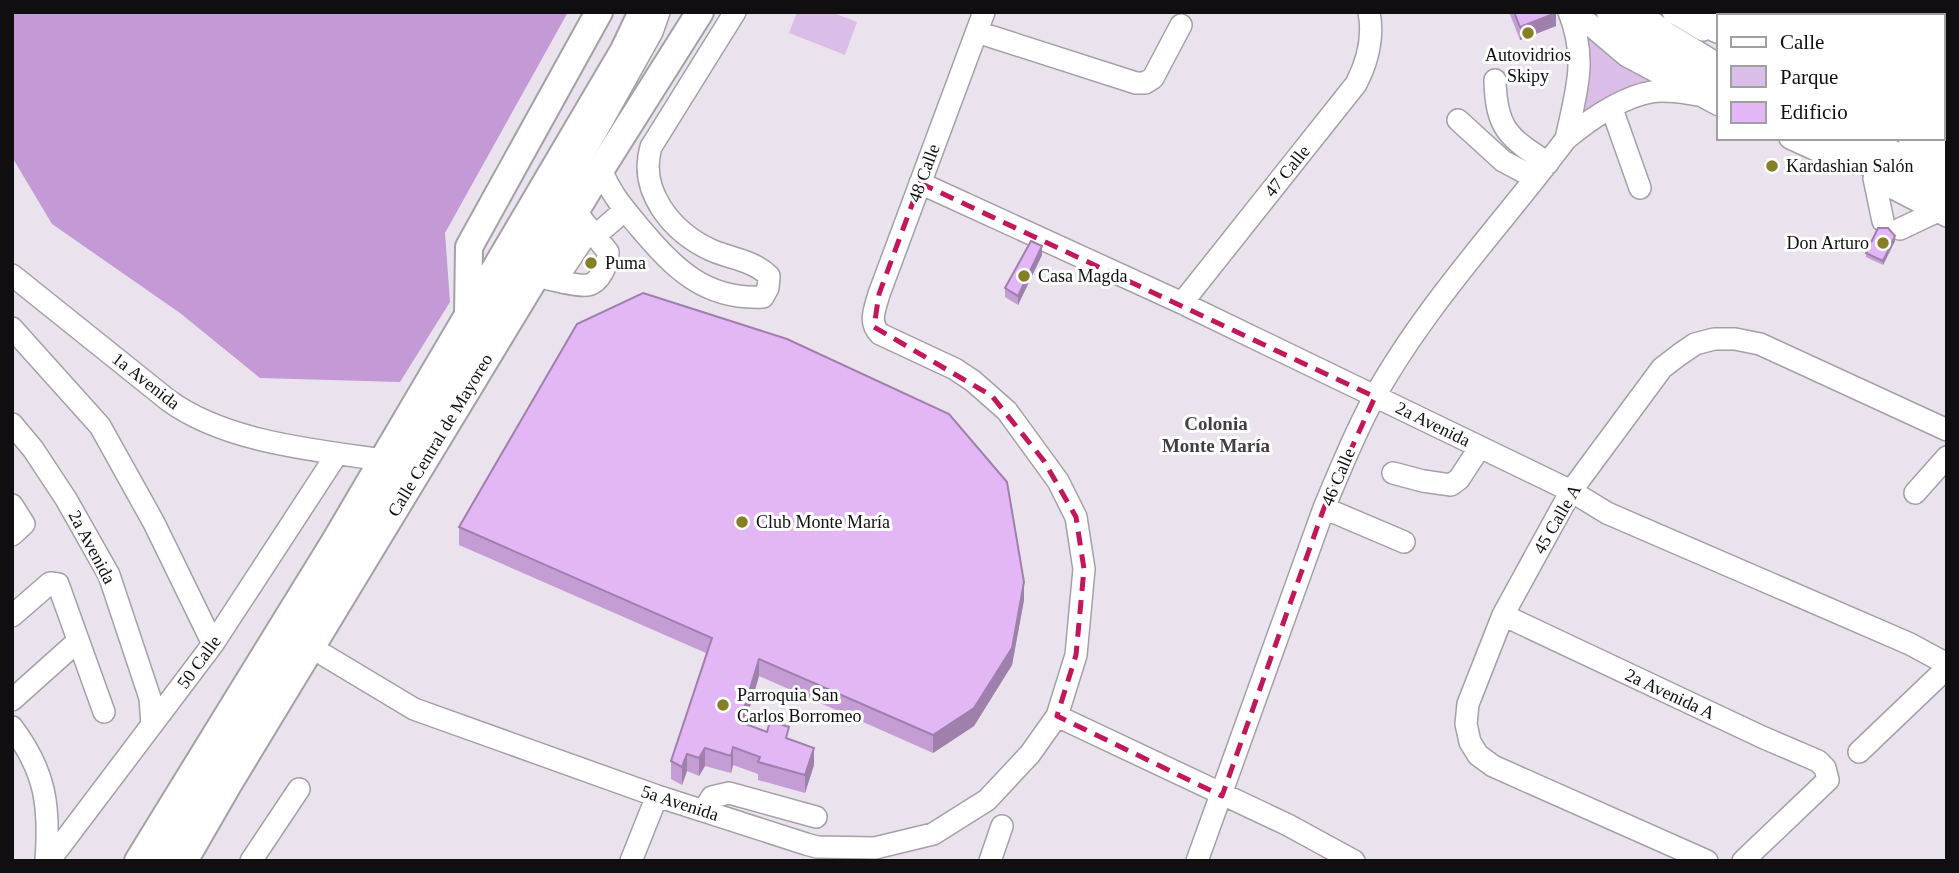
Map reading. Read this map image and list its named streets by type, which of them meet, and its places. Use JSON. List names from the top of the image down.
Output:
{
  "streets": {
    "main road": ["Calle Central de Mayoreo"],
    "street": [
      "47 Calle",
      "48 Calle",
      "1a Avenida",
      "2a Avenida",
      "46 Calle",
      "45 Calle A",
      "50 Calle",
      "2a Avenida A",
      "5a Avenida"
    ]
  },
  "crossings": [
    ["47 Calle", "2a Avenida"],
    ["48 Calle", "2a Avenida"],
    ["48 Calle", "5a Avenida"],
    ["1a Avenida", "Calle Central de Mayoreo"],
    ["1a Avenida", "50 Calle"],
    ["2a Avenida", "46 Calle"],
    ["2a Avenida", "45 Calle A"],
    ["2a Avenida", "50 Calle"],
    ["45 Calle A", "2a Avenida A"]
  ],
  "districts": ["Colonia Monte María"],
  "places": [
    "Autovidrios Skipy",
    "Kardashian Salón",
    "Don Arturo",
    "Puma",
    "Casa Magda",
    "Club Monte María",
    "Parroquia San Carlos Borromeo"
  ],
  "legend": ["Calle", "Parque", "Edificio"]
}
